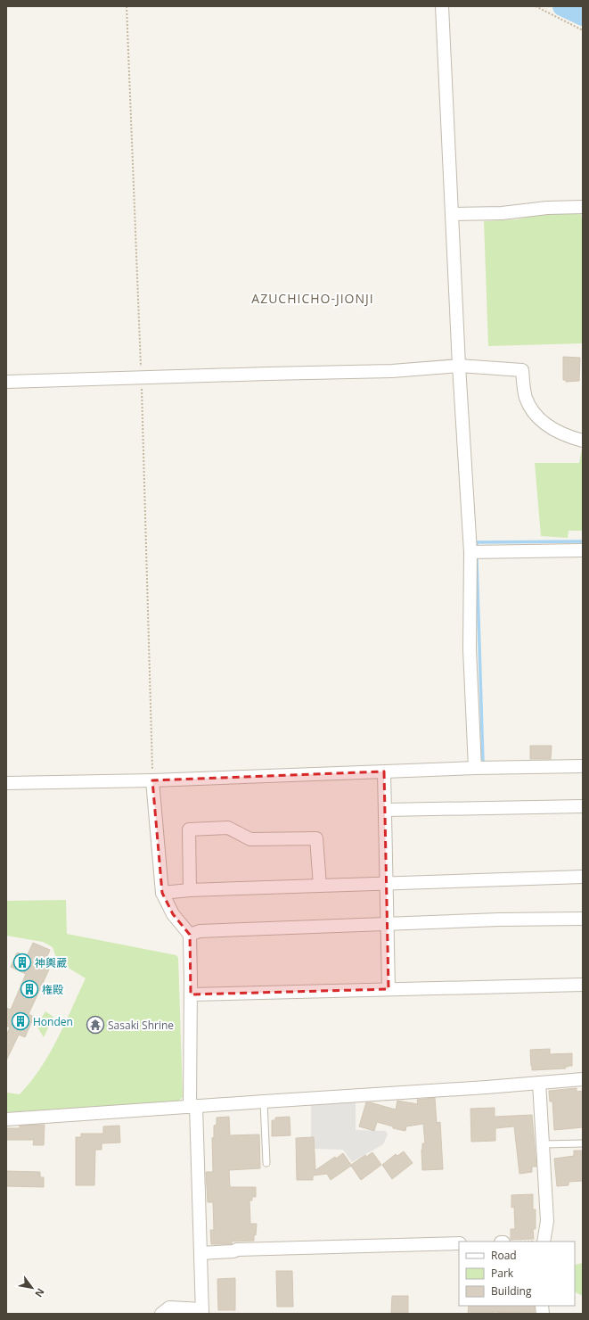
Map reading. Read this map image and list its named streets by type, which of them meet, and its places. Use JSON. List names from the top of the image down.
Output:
{
  "districts": ["AZUCHICHO-JIONJI"],
  "places": {
    "building": ["神輿蔵", "権殿", "Honden"],
    "temple": ["Sasaki Shrine"]
  },
  "legend": ["Road", "Park", "Building"],
  "north": "bottom right"
}
